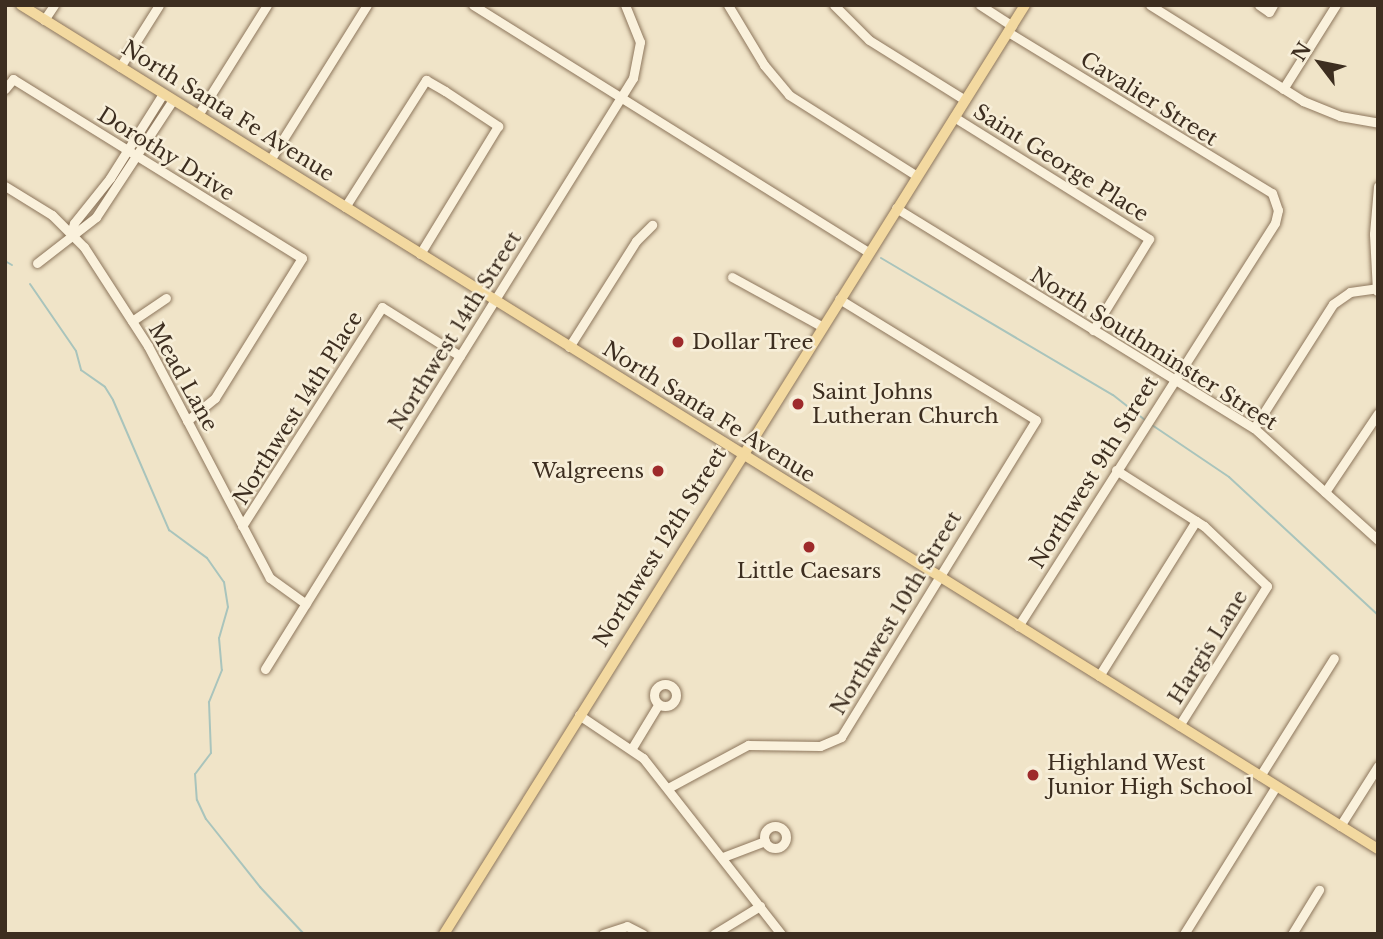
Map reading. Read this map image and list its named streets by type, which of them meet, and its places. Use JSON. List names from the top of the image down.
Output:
{
  "streets": {
    "main road": ["North Santa Fe Avenue", "Northwest 12th Street"],
    "street": [
      "Cavalier Street",
      "Dorothy Drive",
      "Saint George Place",
      "Northwest 14th Street",
      "North Southminster Street",
      "Mead Lane",
      "Northwest 14th Place",
      "Northwest 9th Street",
      "Northwest 10th Street",
      "Hargis Lane"
    ]
  },
  "crossings": [
    ["Cavalier Street", "Northwest 9th Street"],
    ["Cavalier Street", "Northwest 12th Street"],
    ["North Santa Fe Avenue", "Northwest 14th Street"],
    ["North Santa Fe Avenue", "Northwest 9th Street"],
    ["North Santa Fe Avenue", "Northwest 12th Street"],
    ["North Santa Fe Avenue", "Northwest 10th Street"],
    ["North Santa Fe Avenue", "Hargis Lane"],
    ["Dorothy Drive", "Mead Lane"],
    ["Saint George Place", "North Southminster Street"],
    ["Saint George Place", "Northwest 12th Street"],
    ["Northwest 14th Street", "Mead Lane"],
    ["Northwest 14th Street", "Northwest 14th Place"],
    ["North Southminster Street", "Northwest 9th Street"],
    ["North Southminster Street", "Northwest 12th Street"],
    ["Mead Lane", "Northwest 14th Place"],
    ["Northwest 12th Street", "Northwest 10th Street"]
  ],
  "places": [
    "Dollar Tree",
    "Saint Johns Lutheran Church",
    "Walgreens",
    "Little Caesars",
    "Highland West Junior High School"
  ],
  "north": "top left"
}
